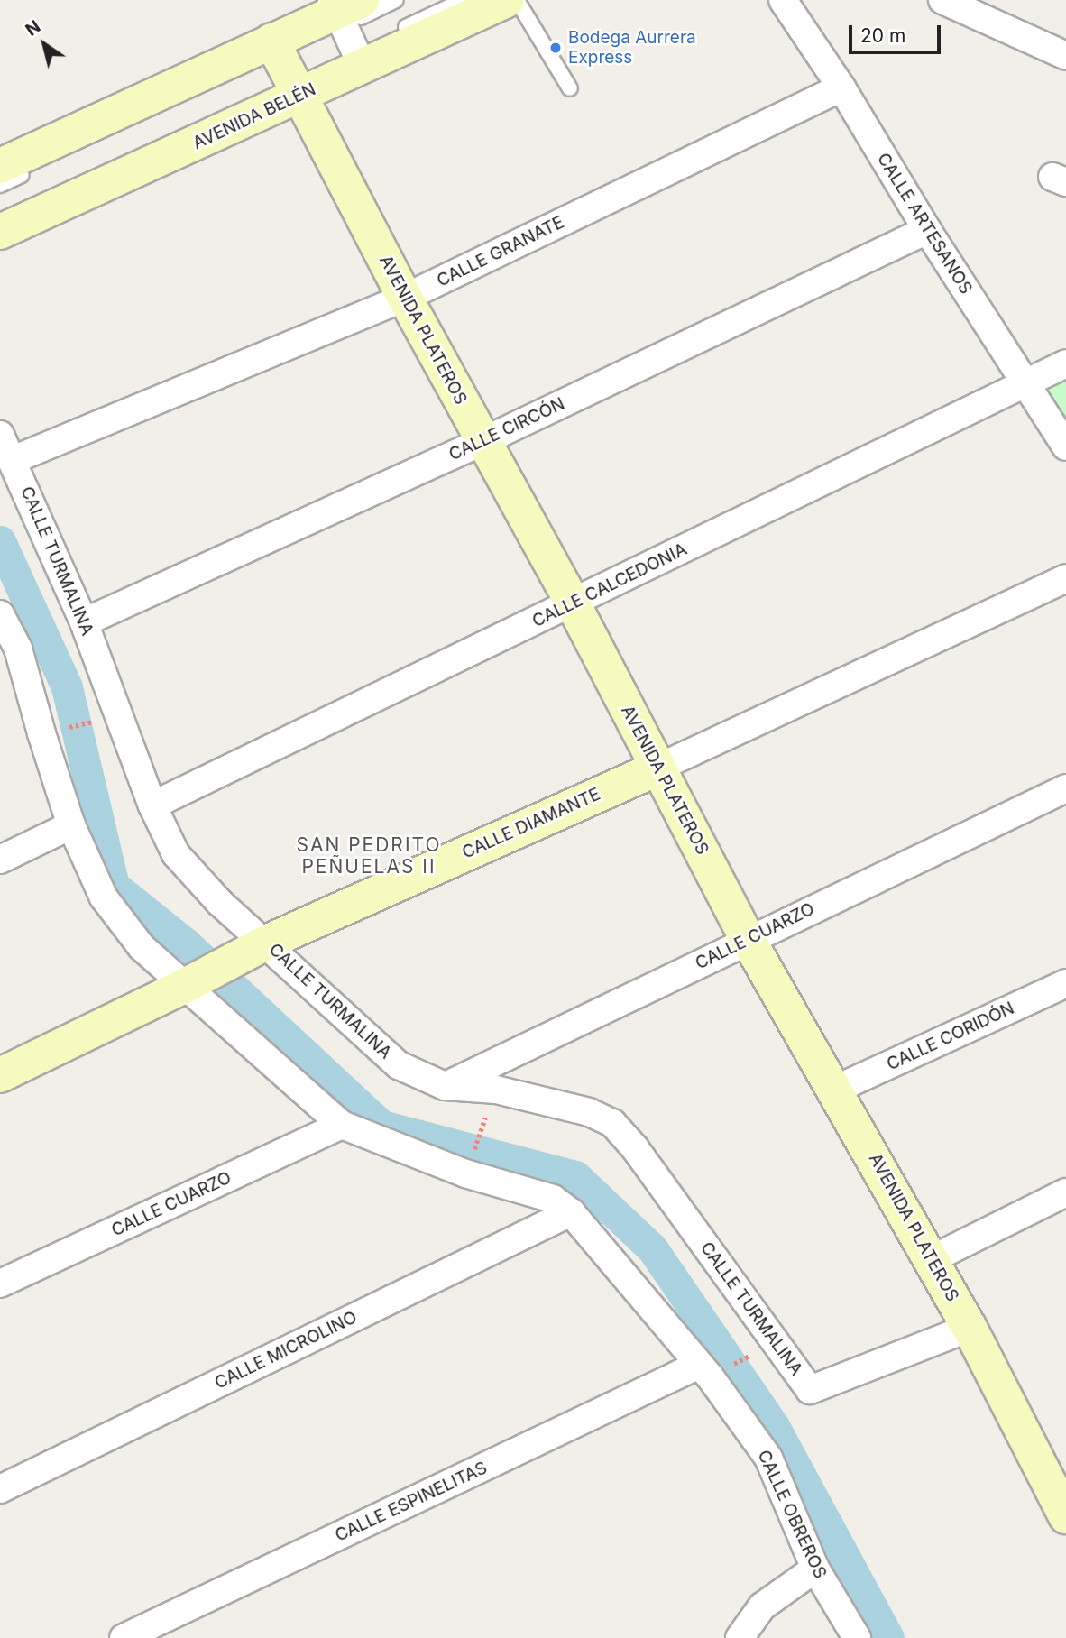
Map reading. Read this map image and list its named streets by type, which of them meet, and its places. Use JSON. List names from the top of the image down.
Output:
{
  "streets": {
    "street": [
      "AVENIDA BELÉN",
      "CALLE ARTESANOS",
      "CALLE GRANATE",
      "AVENIDA PLATEROS",
      "CALLE CIRCÓN",
      "CALLE TURMALINA",
      "CALLE CALCEDONIA",
      "CALLE DIAMANTE",
      "CALLE CUARZO",
      "CALLE CORIDÓN",
      "CALLE MICROLINO",
      "CALLE ESPINELITAS",
      "CALLE OBREROS"
    ]
  },
  "crossings": [
    ["AVENIDA BELÉN", "AVENIDA PLATEROS"],
    ["CALLE ARTESANOS", "CALLE GRANATE"],
    ["CALLE ARTESANOS", "CALLE CIRCÓN"],
    ["CALLE ARTESANOS", "CALLE CALCEDONIA"],
    ["CALLE GRANATE", "AVENIDA PLATEROS"],
    ["CALLE GRANATE", "CALLE TURMALINA"],
    ["AVENIDA PLATEROS", "CALLE CIRCÓN"],
    ["AVENIDA PLATEROS", "CALLE TURMALINA"],
    ["AVENIDA PLATEROS", "CALLE CALCEDONIA"],
    ["AVENIDA PLATEROS", "CALLE DIAMANTE"],
    ["AVENIDA PLATEROS", "CALLE CUARZO"],
    ["AVENIDA PLATEROS", "CALLE CORIDÓN"],
    ["CALLE CIRCÓN", "CALLE TURMALINA"],
    ["CALLE TURMALINA", "CALLE CALCEDONIA"],
    ["CALLE TURMALINA", "CALLE DIAMANTE"],
    ["CALLE TURMALINA", "CALLE CUARZO"],
    ["CALLE ESPINELITAS", "CALLE OBREROS"]
  ],
  "districts": ["SAN PEDRITO PEÑUELAS II"],
  "places": ["Bodega Aurrera Express"],
  "scale_bar": "20 m",
  "north": "top left"
}
